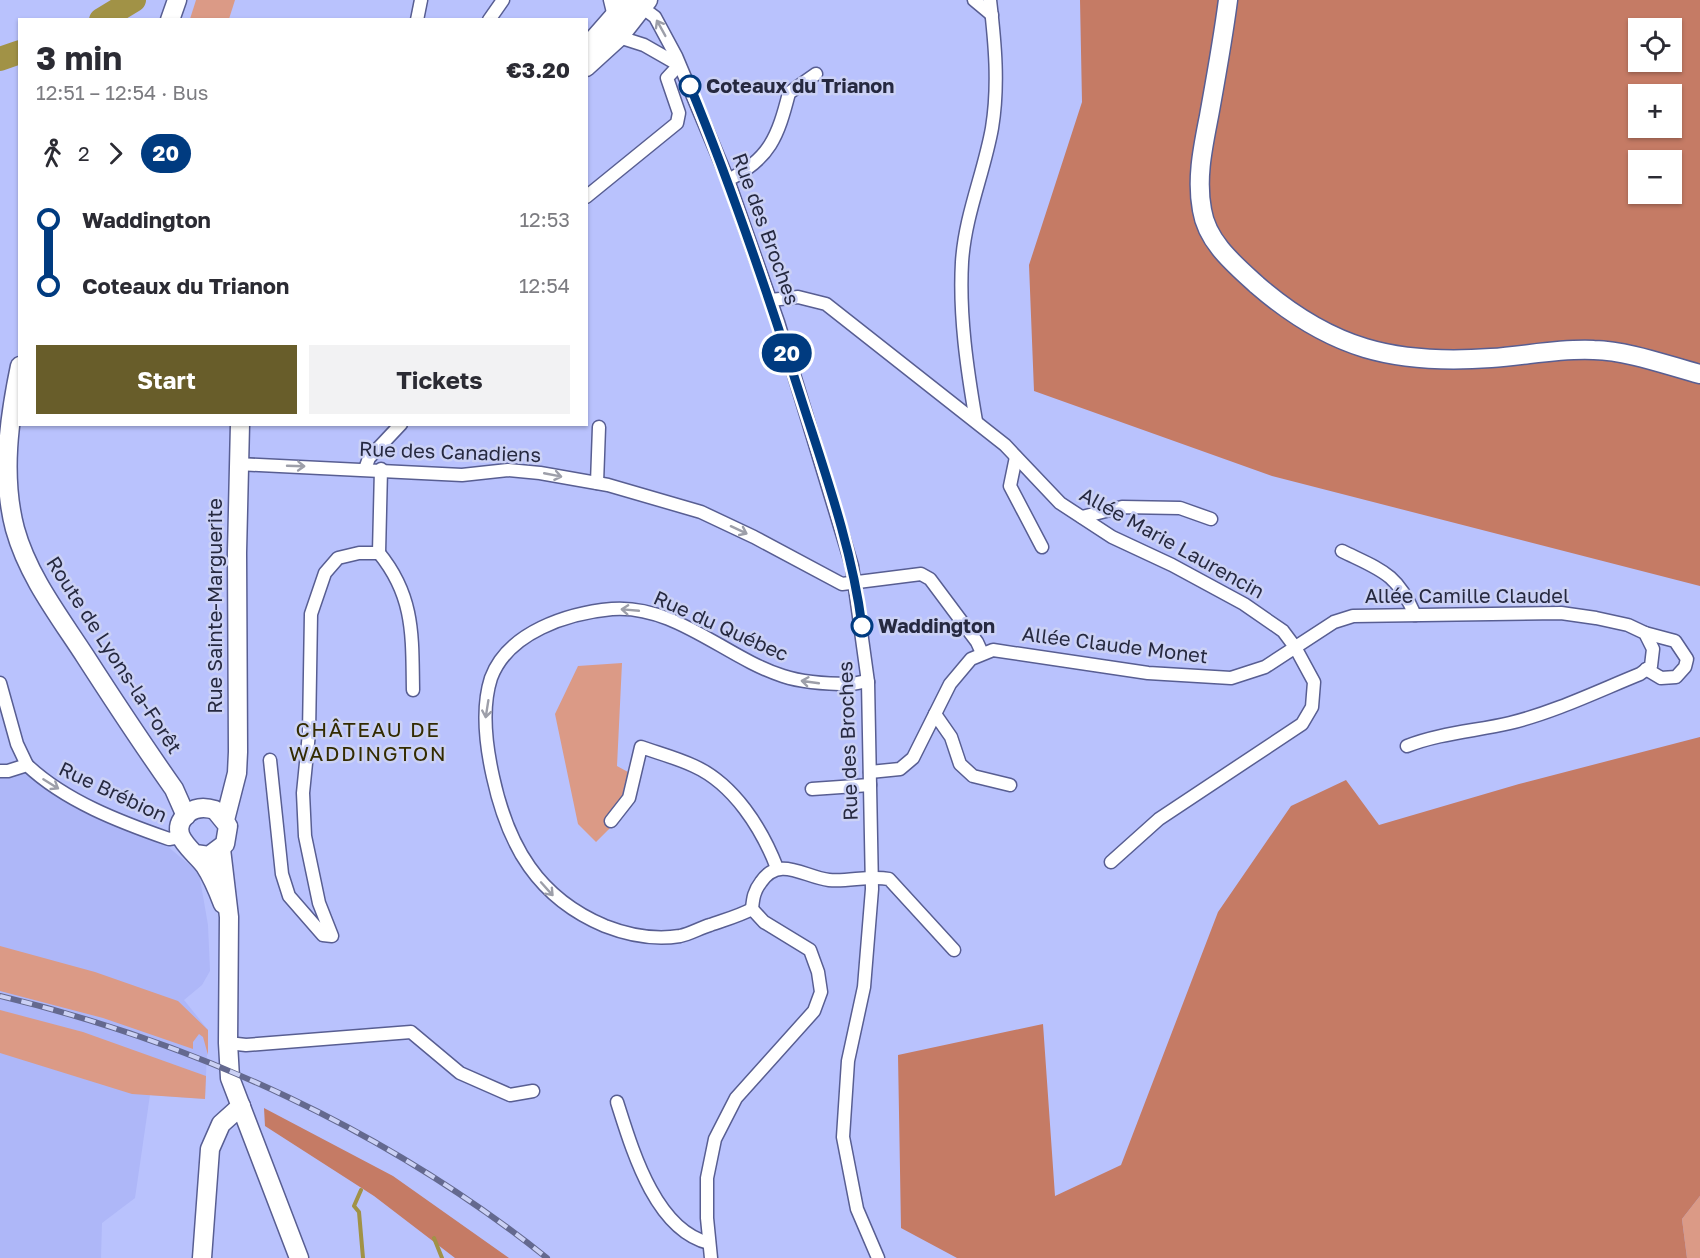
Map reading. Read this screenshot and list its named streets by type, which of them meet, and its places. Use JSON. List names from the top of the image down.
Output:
{
  "streets": {
    "main road": ["Rue Sainte-Marguerite", "Route de Lyons-la-Forêt"],
    "street": [
      "Rue des Broches",
      "Rue des Canadiens",
      "Allée Marie Laurencin",
      "Allée Camille Claudel",
      "Rue du Québec",
      "Allée Claude Monet",
      "Rue Brébion"
    ]
  },
  "crossings": [
    ["Rue des Broches", "Rue des Canadiens"],
    ["Rue des Broches", "Allée Marie Laurencin"],
    ["Rue des Broches", "Rue du Québec"],
    ["Rue des Canadiens", "Rue Sainte-Marguerite"],
    ["Allée Marie Laurencin", "Allée Camille Claudel"],
    ["Allée Marie Laurencin", "Allée Claude Monet"],
    ["Allée Camille Claudel", "Allée Claude Monet"],
    ["Rue Sainte-Marguerite", "Route de Lyons-la-Forêt"],
    ["Rue Sainte-Marguerite", "Rue Brébion"],
    ["Route de Lyons-la-Forêt", "Rue Brébion"]
  ],
  "one_way": ["Rue des Canadiens", "Rue Brébion"],
  "districts": ["CHÂTEAU DE WADDINGTON"],
  "places": ["Coteaux du Trianon", "Waddington"],
  "lines": ["bus line 20"],
  "page": {
    "on_map": "20",
    "map_buttons": ["+", "−"],
    "heading": ["3 min", "12:51 – 12:54 · Bus", "€3.20"],
    "legs": ["2", "20"],
    "list": [
      {
        "name": "Waddington",
        "value": "12:53"
      },
      {
        "name": "Coteaux du Trianon",
        "value": "12:54"
      }
    ],
    "buttons": ["Start", "Tickets"]
  }
}
